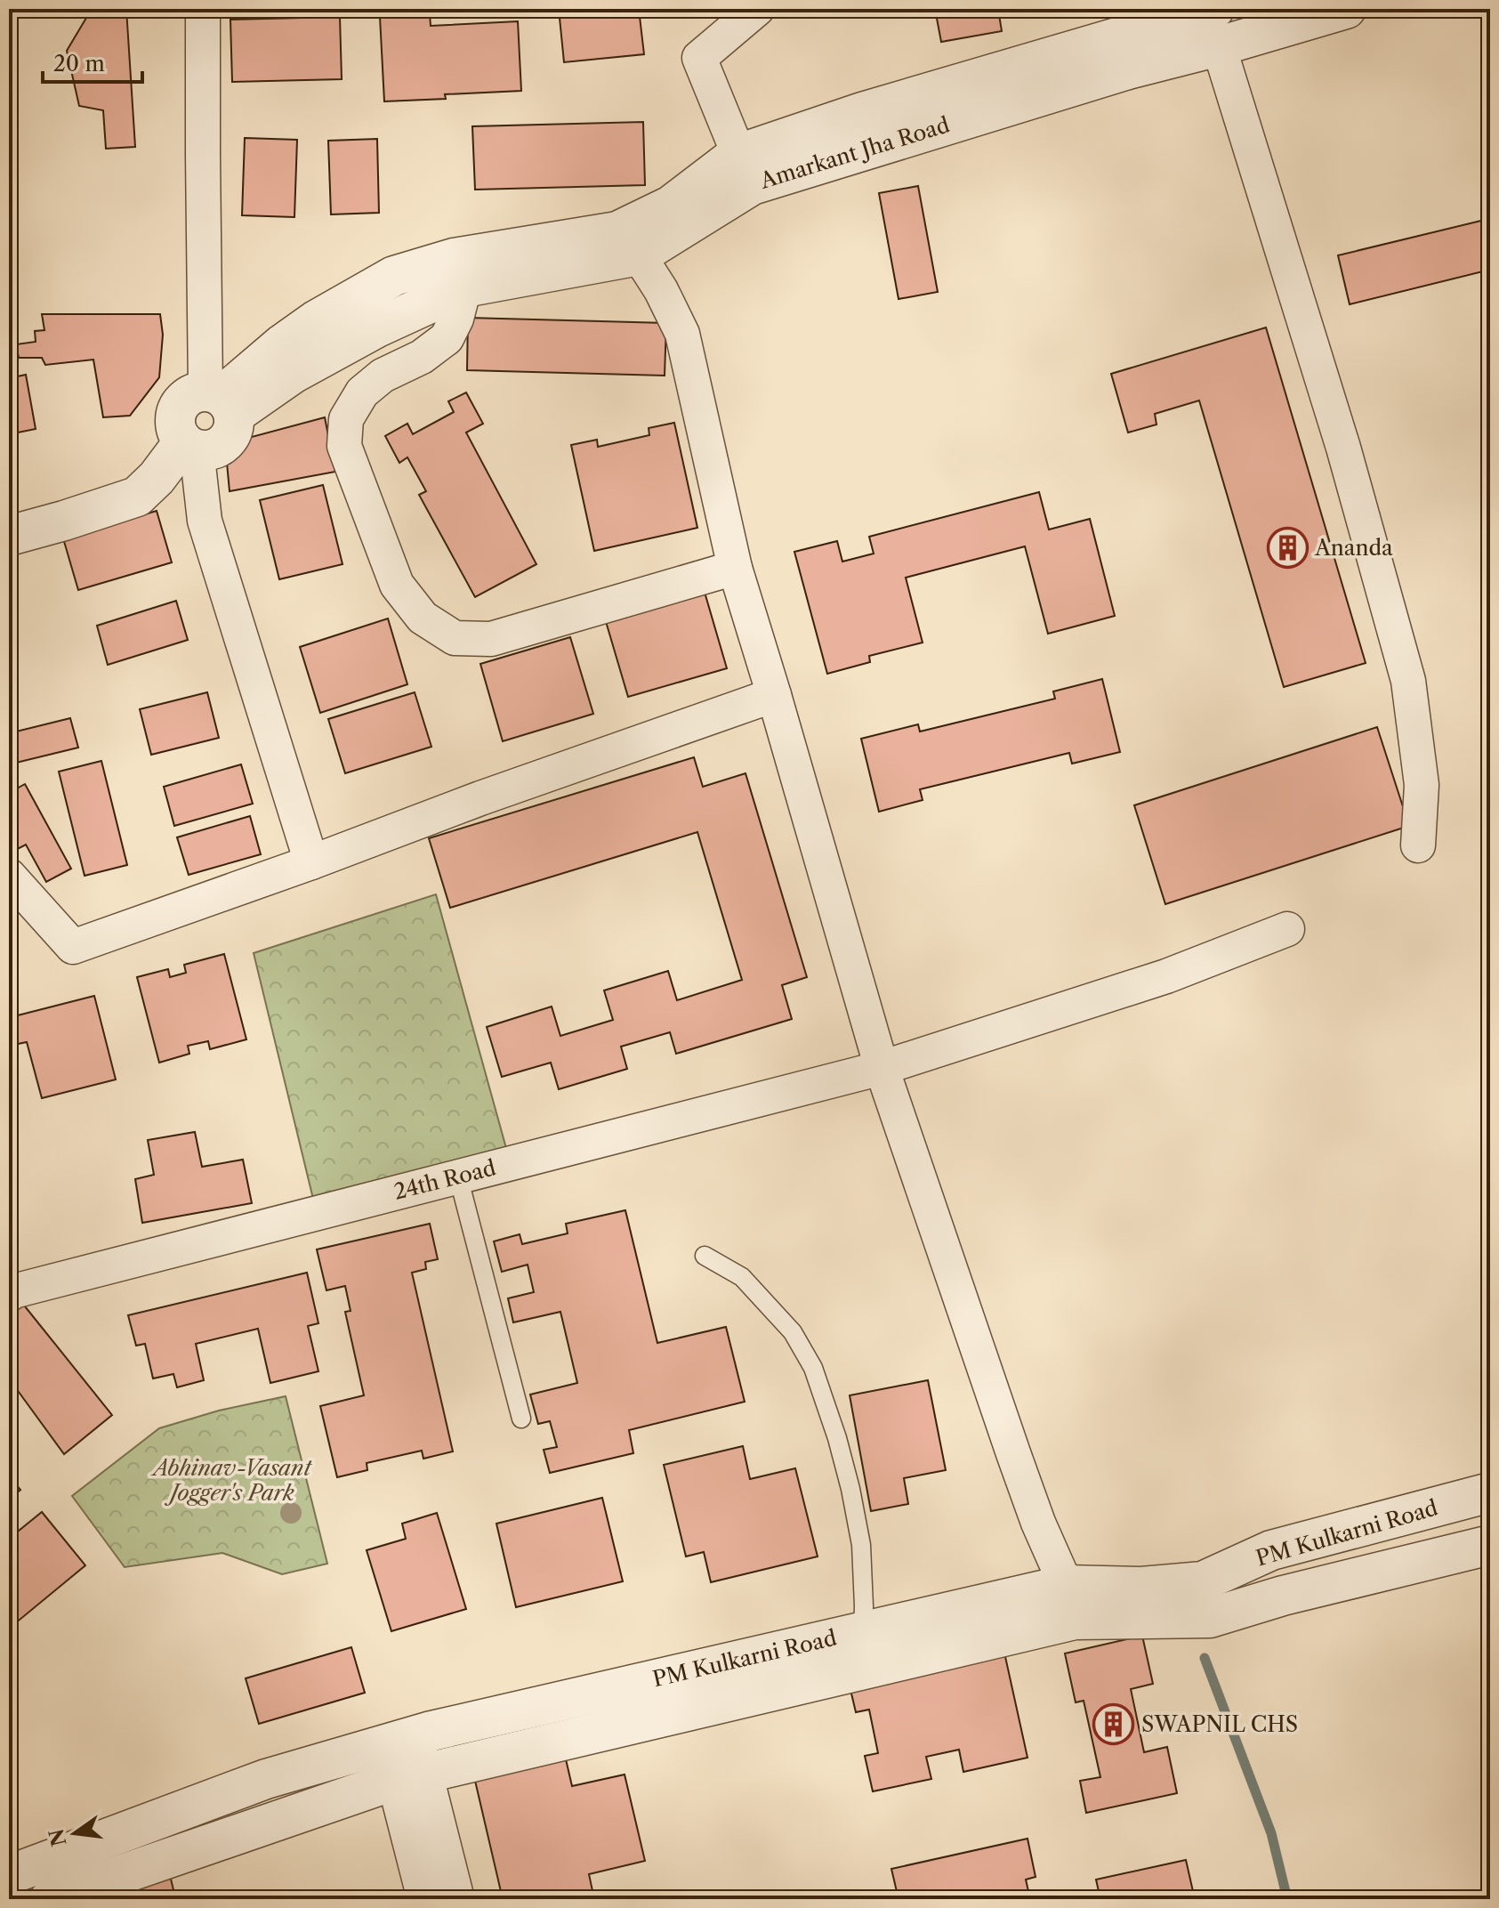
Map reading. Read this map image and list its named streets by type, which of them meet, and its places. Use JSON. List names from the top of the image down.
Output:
{
  "streets": {
    "street": ["Amarkant Jha Road", "24th Road", "PM Kulkarni Road"]
  },
  "parks": ["Abhinav-Vasant Jogger's Park"],
  "places": {
    "building": ["Ananda", "SWAPNIL CHS"]
  },
  "scale_bar": "20 m",
  "north": "left"
}
